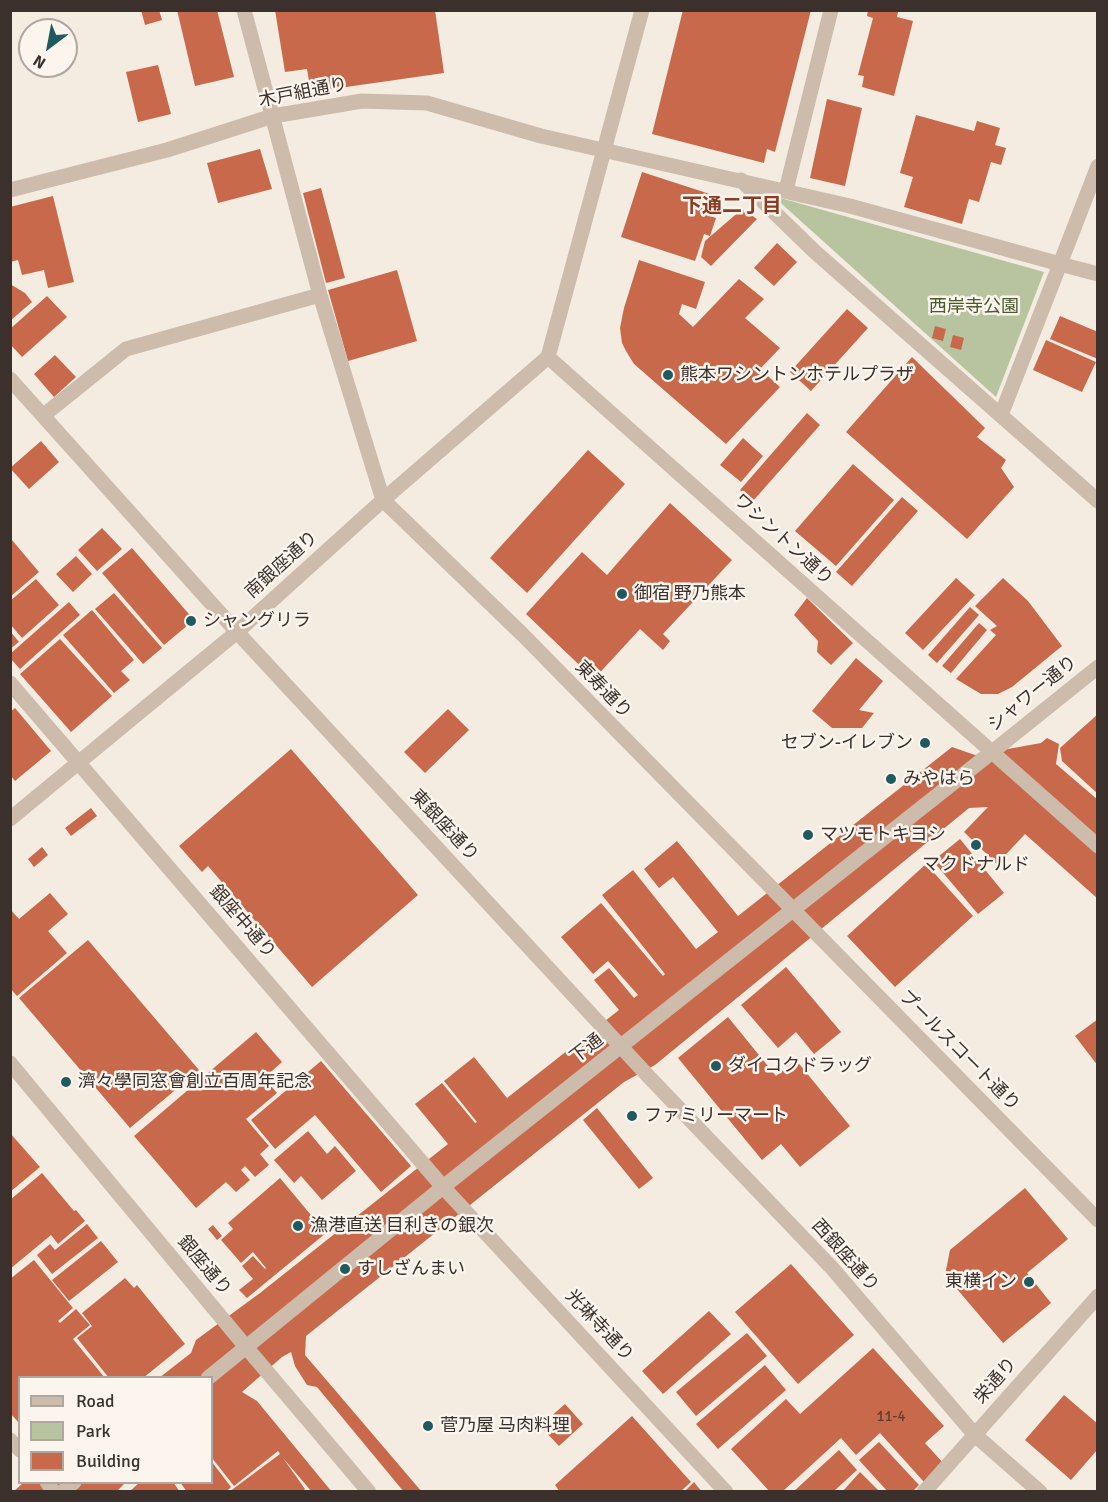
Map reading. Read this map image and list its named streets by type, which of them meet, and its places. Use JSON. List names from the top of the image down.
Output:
{
  "streets": {
    "street": [
      "木戸組通り",
      "ワシントン通り",
      "南銀座通り",
      "東寿通り",
      "シャワー通り",
      "東銀座通り",
      "銀座中通り",
      "下通",
      "プールスコート通り",
      "西銀座通り",
      "銀座通り",
      "光琳寺通り",
      "栄通り"
    ]
  },
  "crossings": [
    ["ワシントン通り", "南銀座通り"],
    ["ワシントン通り", "シャワー通り"],
    ["ワシントン通り", "下通"],
    ["南銀座通り", "東寿通り"],
    ["南銀座通り", "東銀座通り"],
    ["南銀座通り", "銀座中通り"],
    ["東寿通り", "下通"],
    ["東寿通り", "プールスコート通り"],
    ["シャワー通り", "下通"],
    ["東銀座通り", "下通"],
    ["東銀座通り", "西銀座通り"],
    ["銀座中通り", "下通"],
    ["銀座中通り", "光琳寺通り"],
    ["下通", "プールスコート通り"],
    ["下通", "西銀座通り"],
    ["下通", "銀座通り"],
    ["下通", "光琳寺通り"],
    ["西銀座通り", "栄通り"]
  ],
  "districts": ["下通二丁目"],
  "parks": ["西岸寺公園"],
  "places": [
    "熊本ワシントンホテルプラザ",
    "御宿 野乃熊本",
    "シャングリラ",
    "セブン-イレブン",
    "みやはら",
    "マツモトキヨシ",
    "マクドナルド",
    "ダイコクドラッグ",
    "濟々學同窓會創立百周年記念",
    "ファミリーマート",
    "漁港直送 目利きの銀次",
    "すしざんまい",
    "東横イン",
    "菅乃屋 马肉料理"
  ],
  "house_numbers": ["11-4"],
  "legend": ["Road", "Park", "Building"],
  "north": "bottom left"
}
